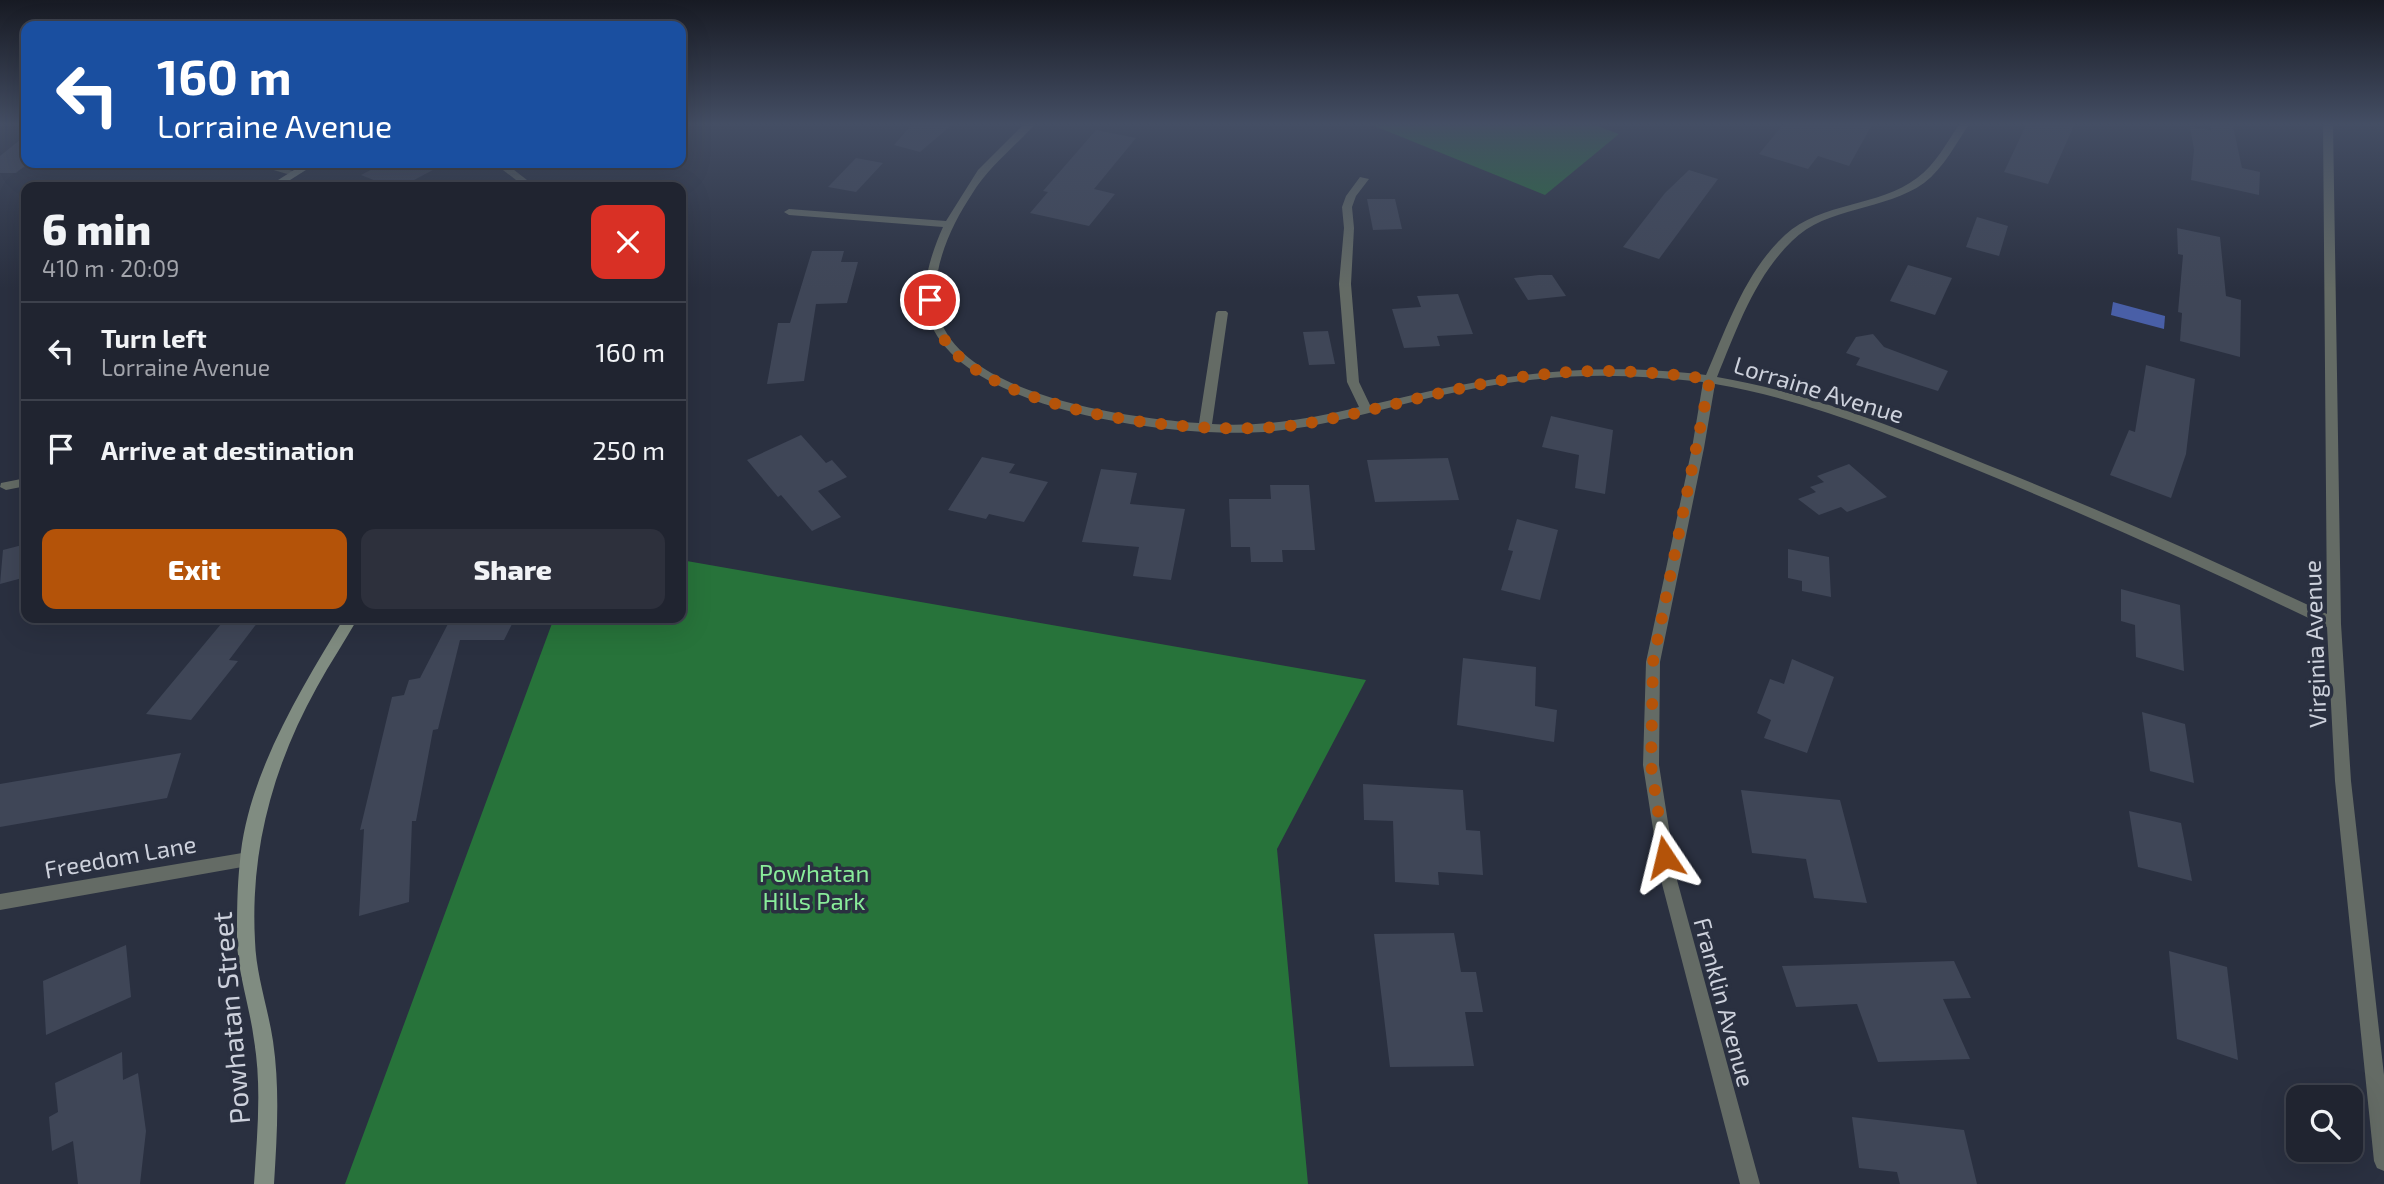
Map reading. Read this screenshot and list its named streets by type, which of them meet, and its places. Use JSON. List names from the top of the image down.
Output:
{
  "streets": {
    "street": [
      "Lorraine Avenue",
      "Virginia Avenue",
      "Freedom Lane",
      "Franklin Avenue",
      "Powhatan Street"
    ]
  },
  "crossings": [
    ["Lorraine Avenue", "Virginia Avenue"],
    ["Lorraine Avenue", "Franklin Avenue"],
    ["Freedom Lane", "Powhatan Street"]
  ],
  "parks": ["Powhatan Hills Park"],
  "page": {
    "turn": ["160 m", "Lorraine Avenue"],
    "heading": ["6 min", "410 m · 20:09"],
    "list": [
      {
        "name": "Turn left",
        "note": "Lorraine Avenue",
        "value": "160 m"
      },
      {
        "name": "Arrive at destination",
        "value": "250 m"
      }
    ],
    "buttons": ["Exit", "Share"]
  }
}
